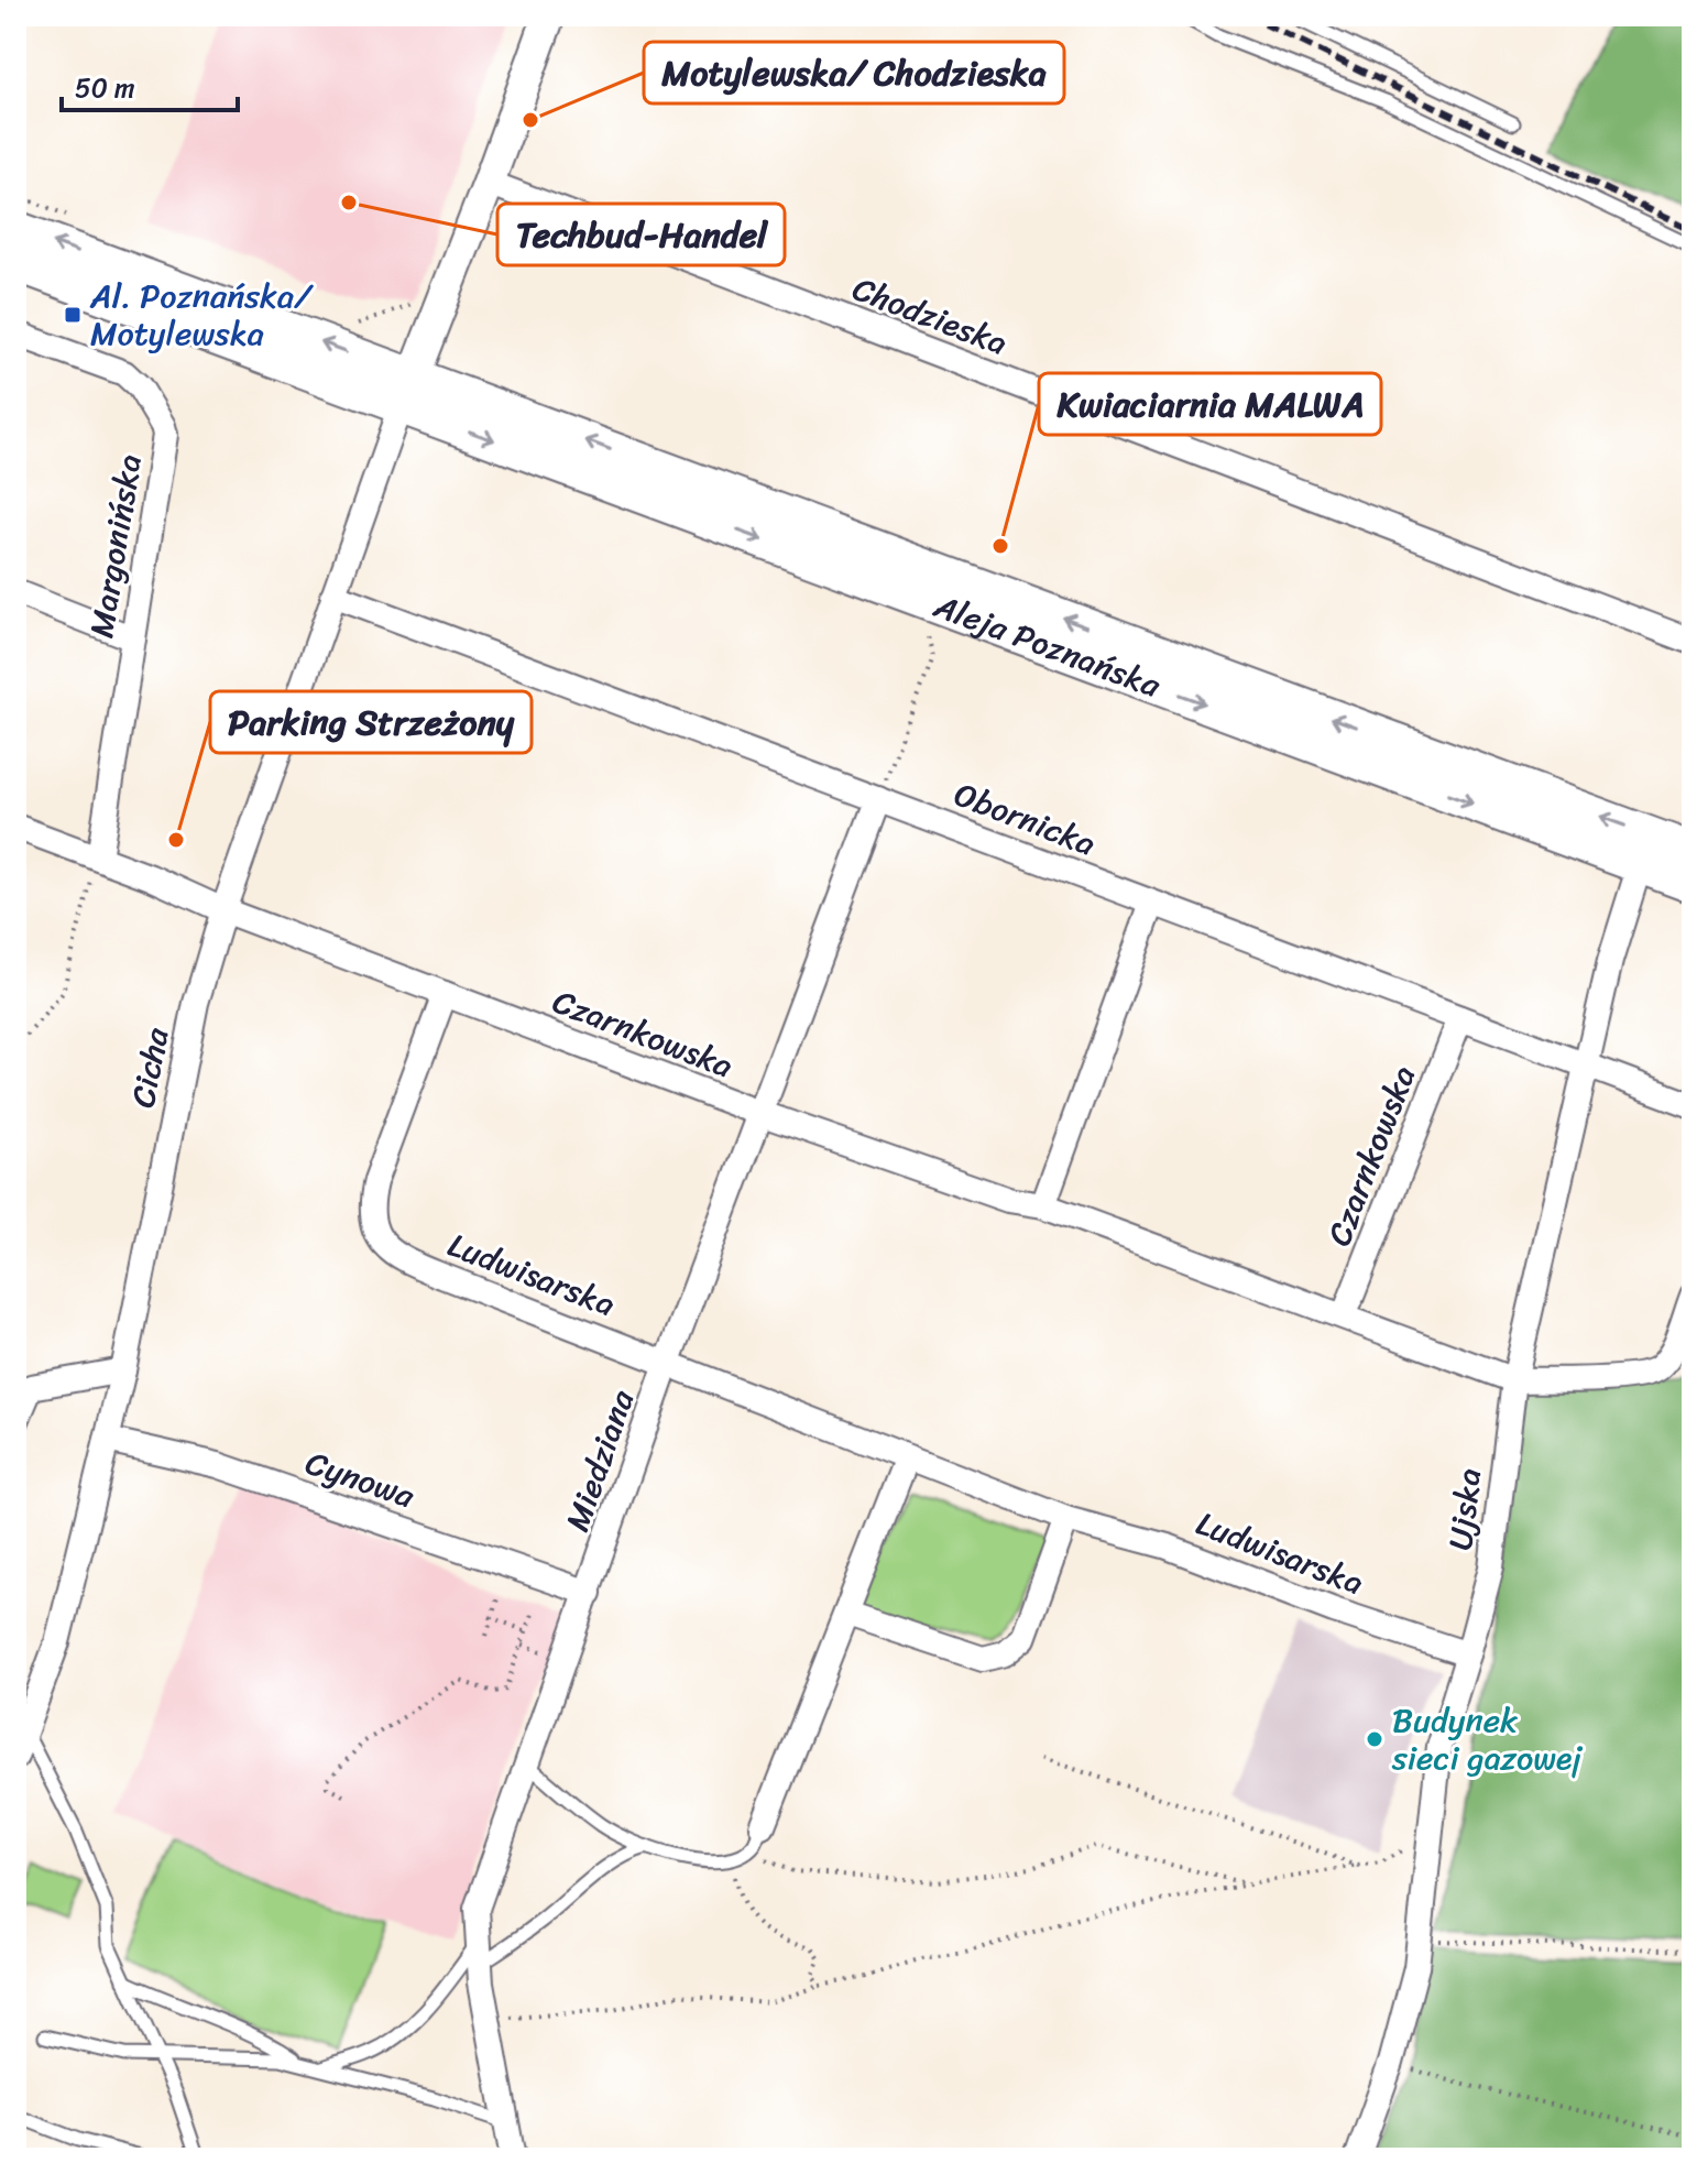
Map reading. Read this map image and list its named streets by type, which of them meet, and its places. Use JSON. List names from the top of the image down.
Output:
{
  "streets": {
    "main road": ["Aleja Poznańska"],
    "street": [
      "Chodzieska",
      "Margonińska",
      "Obornicka",
      "Czarnkowska",
      "Cicha",
      "Ludwisarska",
      "Miedziana",
      "Cynowa",
      "Ujska"
    ]
  },
  "crossings": [
    ["Margonińska", "Czarnkowska"],
    ["Aleja Poznańska", "Cicha"],
    ["Aleja Poznańska", "Ujska"],
    ["Obornicka", "Czarnkowska"],
    ["Obornicka", "Cicha"],
    ["Obornicka", "Miedziana"],
    ["Obornicka", "Ujska"],
    ["Czarnkowska", "Cicha"],
    ["Czarnkowska", "Ludwisarska"],
    ["Czarnkowska", "Miedziana"],
    ["Czarnkowska", "Ujska"],
    ["Cicha", "Cynowa"],
    ["Ludwisarska", "Miedziana"],
    ["Ludwisarska", "Ujska"],
    ["Miedziana", "Cynowa"]
  ],
  "places": {
    "other": [
      "Motylewska/ Chodzieska",
      "Techbud-Handel",
      "Kwiaciarnia MALWA",
      "Parking Strzeżony",
      "Budynek sieci gazowej"
    ],
    "transit": ["Al. Poznańska/ Motylewska"]
  },
  "scale_bar": "50 m"
}
